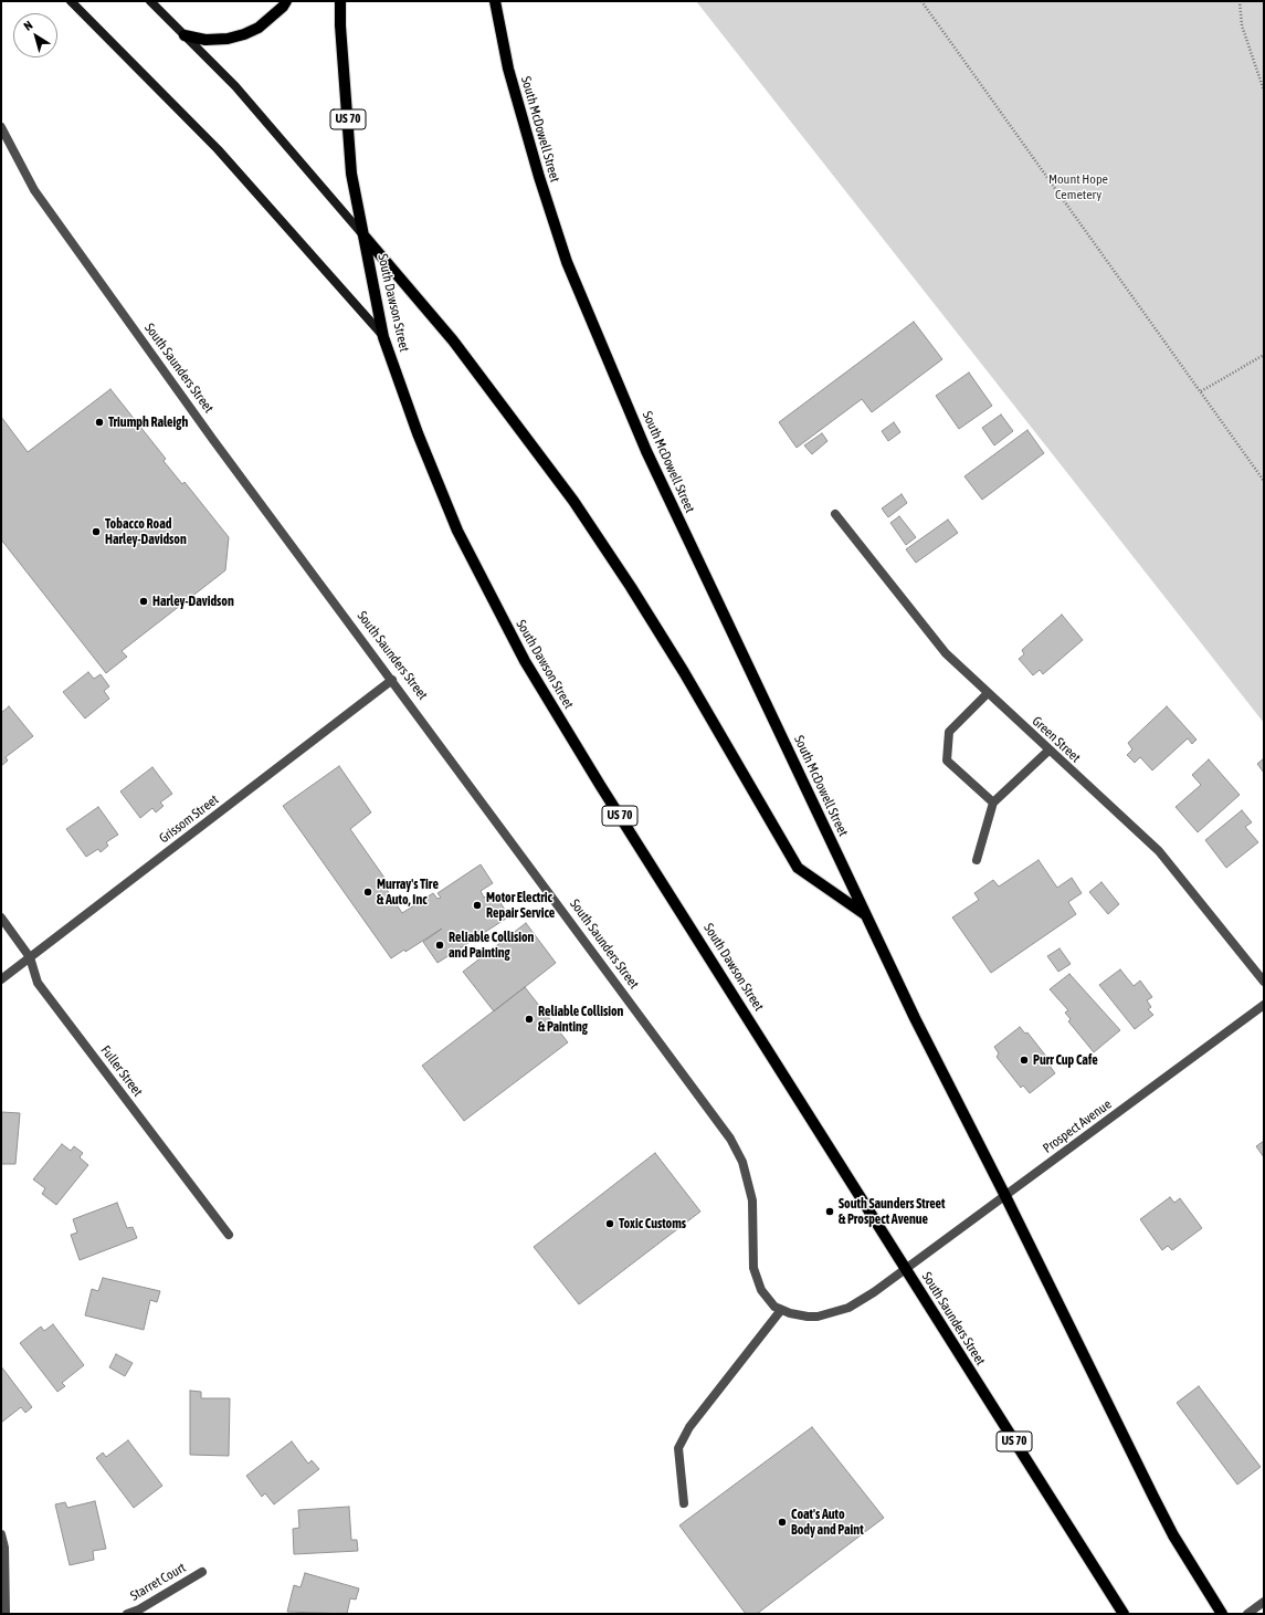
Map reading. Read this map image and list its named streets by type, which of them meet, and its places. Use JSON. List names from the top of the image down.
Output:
{
  "streets": {
    "main road": [
      "US 70",
      "South McDowell Street",
      "South Dawson Street",
      "South Saunders Street"
    ],
    "street": [
      "Green Street",
      "Grissom Street",
      "Fuller Street",
      "Prospect Avenue",
      "Starret Court"
    ]
  },
  "crossings": [
    ["South McDowell Street", "Prospect Avenue"],
    ["South Dawson Street", "South Saunders Street"],
    ["South Dawson Street", "Prospect Avenue"],
    ["South Saunders Street", "Grissom Street"],
    ["South Saunders Street", "Prospect Avenue"],
    ["Grissom Street", "Fuller Street"]
  ],
  "parks": ["Mount Hope Cemetery"],
  "places": [
    "Triumph Raleigh",
    "Tobacco Road Harley-Davidson",
    "Harley-Davidson",
    "Murray's Tire & Auto, Inc",
    "Motor Electric Repair Service",
    "Reliable Collision and Painting",
    "Reliable Collision & Painting",
    "Purr Cup Cafe",
    "South Saunders Street & Prospect Avenue",
    "Toxic Customs",
    "Coat's Auto Body and Paint"
  ],
  "north": "top left"
}
